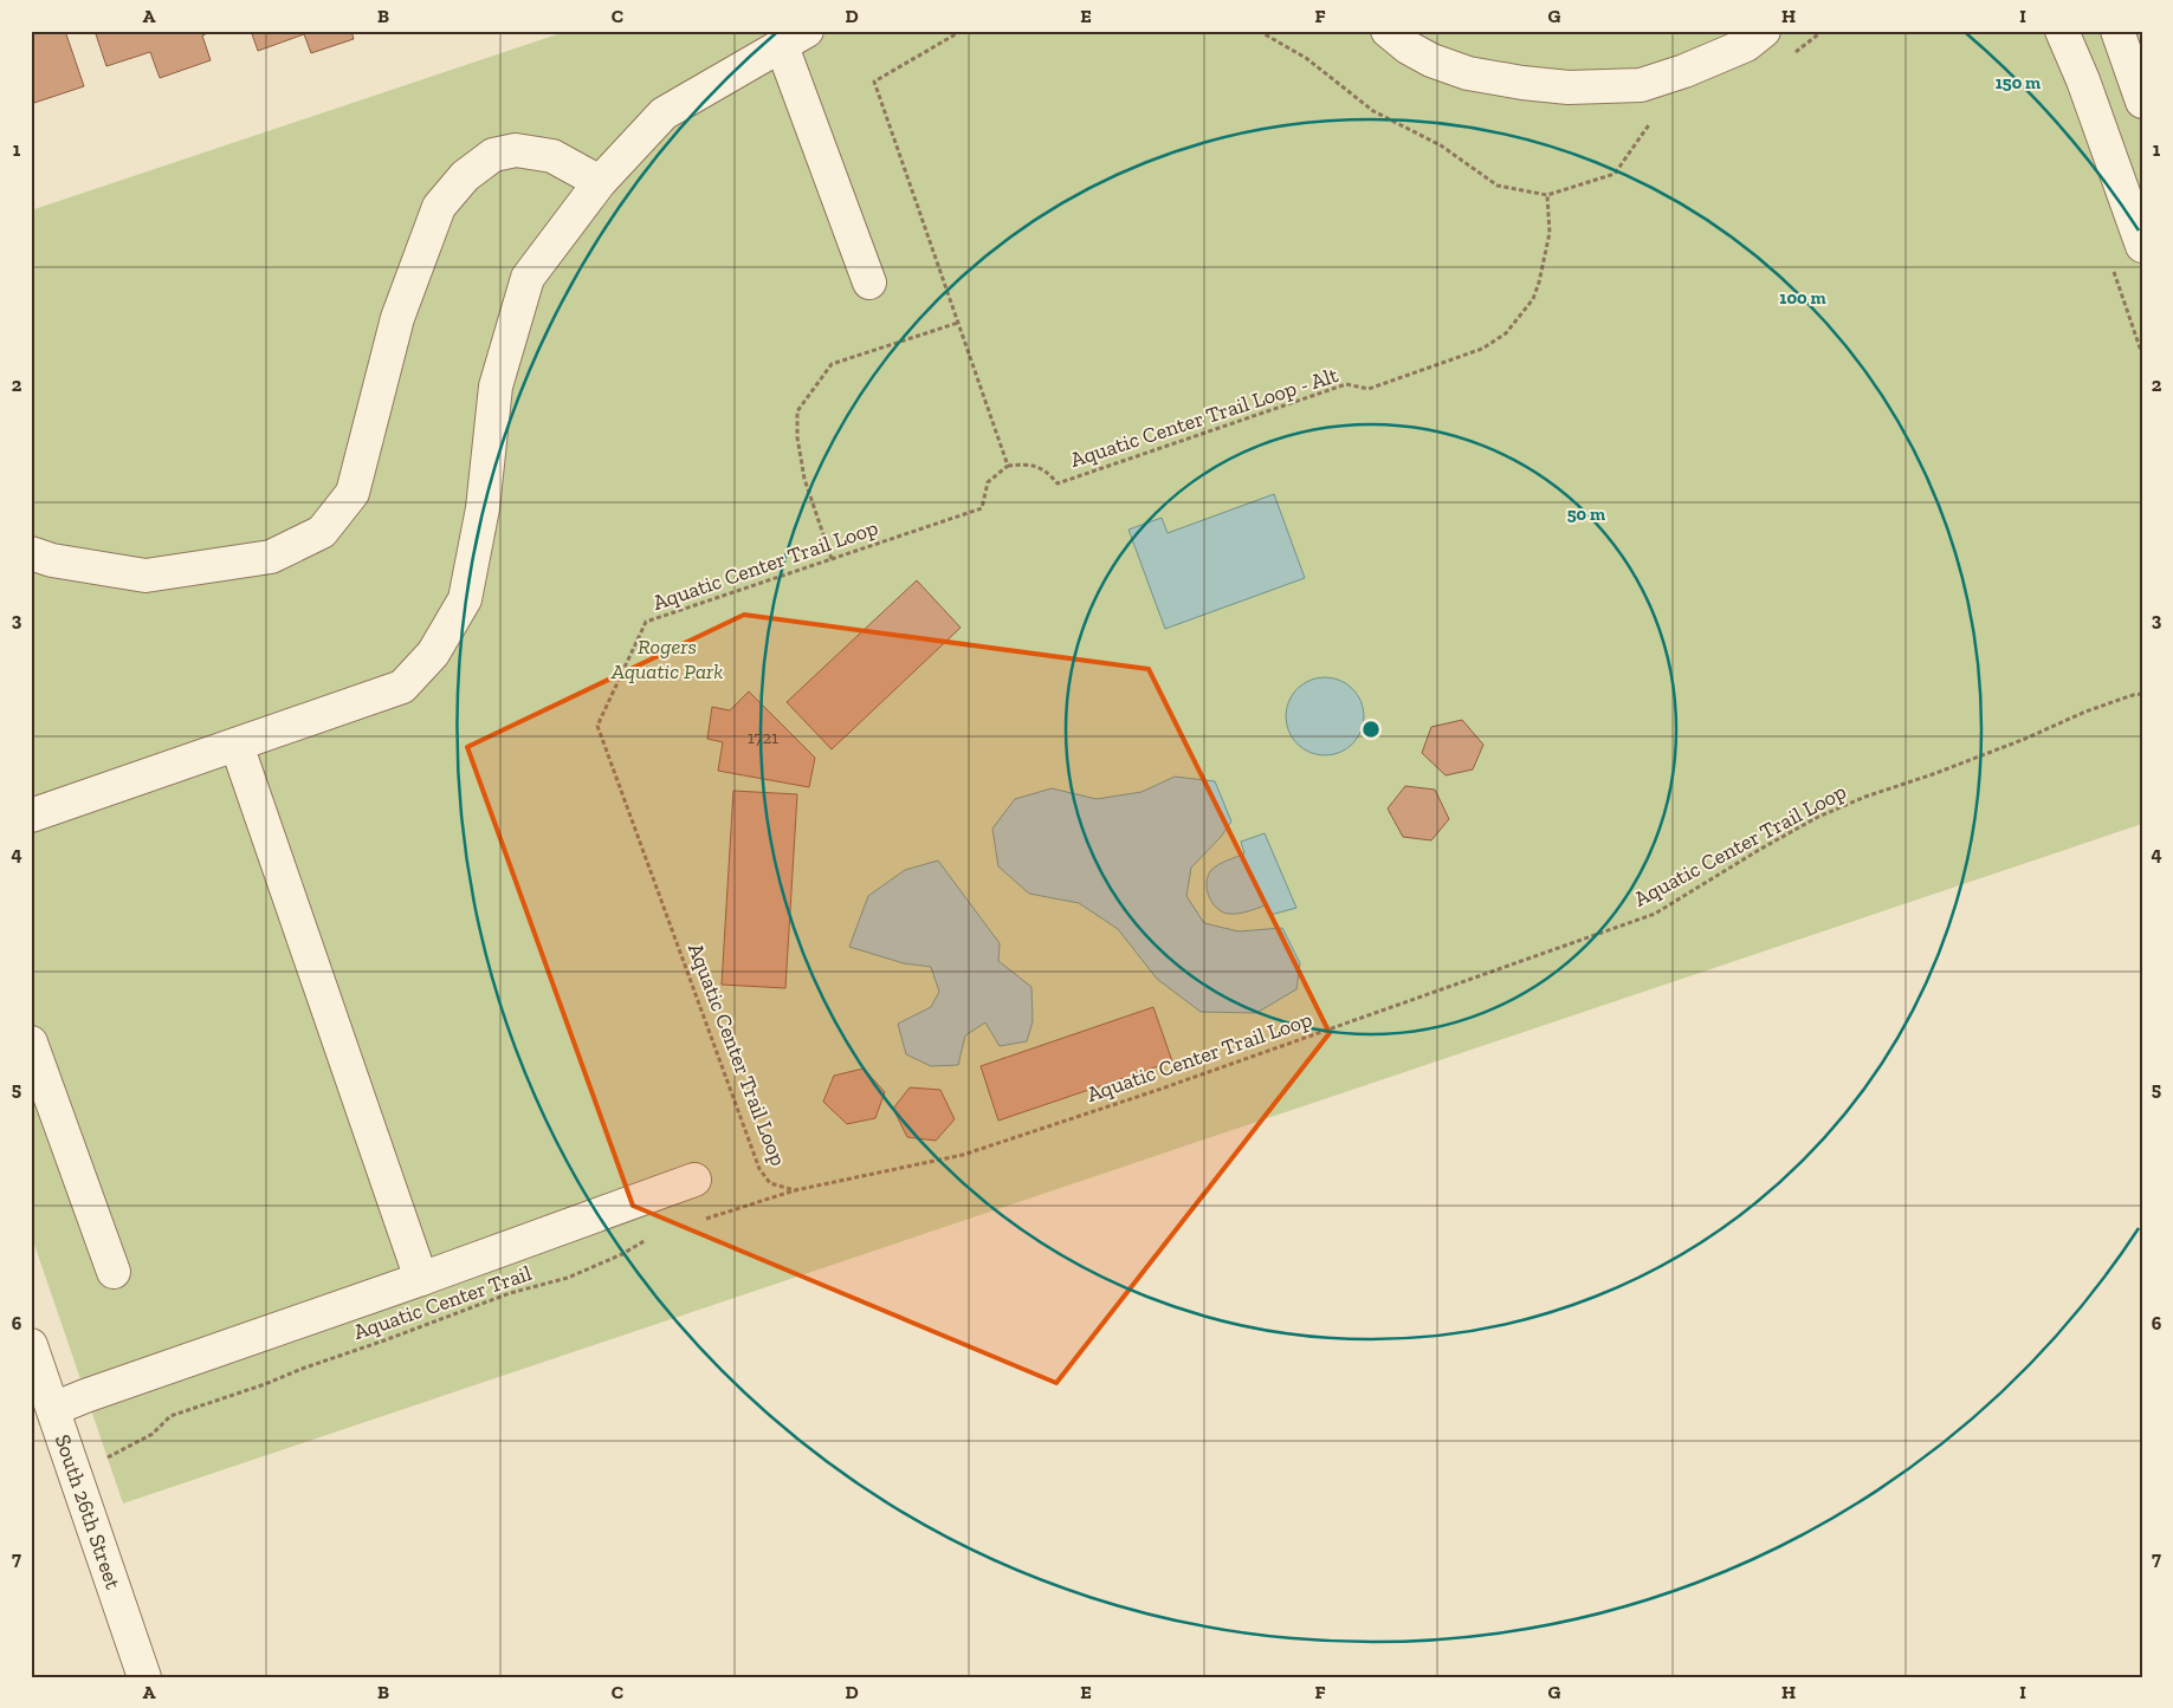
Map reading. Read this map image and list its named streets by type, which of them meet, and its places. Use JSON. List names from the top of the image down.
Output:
{
  "streets": {
    "street": ["South 26th Street"],
    "path": ["Aquatic Center Trail Loop - Alt", "Aquatic Center Trail Loop", "Aquatic Center Trail"]
  },
  "crossings": [
    ["Aquatic Center Trail Loop - Alt", "Aquatic Center Trail Loop"]
  ],
  "parks": ["Rogers Aquatic Park"],
  "house_numbers": ["1721"],
  "grid": {
    "columns": [
      "A",
      "B",
      "C",
      "D",
      "E",
      "F",
      "G",
      "H",
      "I"
    ],
    "rows": [
      "1",
      "2",
      "3",
      "4",
      "5",
      "6",
      "7"
    ]
  },
  "rings": ["150 m", "100 m", "50 m"]
}
